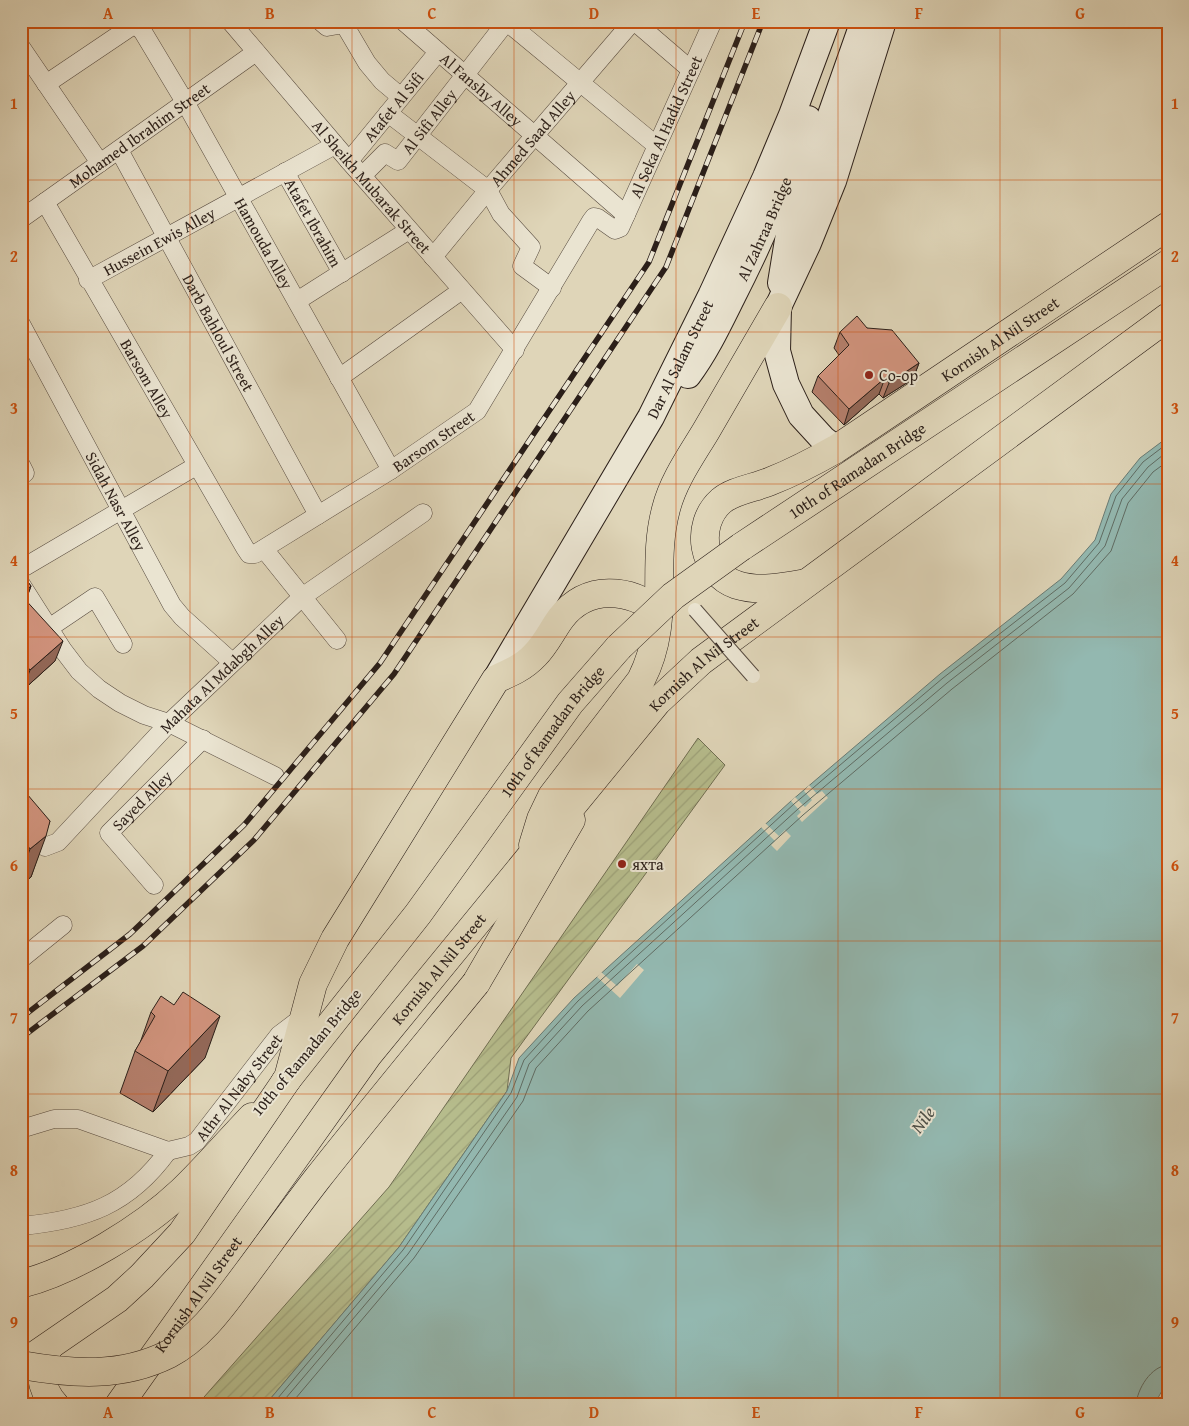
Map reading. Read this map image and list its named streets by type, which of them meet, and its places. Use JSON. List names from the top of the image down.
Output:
{
  "streets": {
    "main road": [
      "Al Zahraa Bridge",
      "Kornish Al Nil Street",
      "Dar Al Salam Street",
      "10th of Ramadan Bridge"
    ],
    "street": [
      "Al Fanshy Alley",
      "Atafet Al Sifi",
      "Al Sifi Alley",
      "Al Seka Al Hadid Street",
      "Mohamed Ibrahim Street",
      "Ahmed Saad Alley",
      "Al Sheikh Mubarak Street",
      "Atafet Ibrahim",
      "Hussein Ewis Alley",
      "Hamouda Alley",
      "Darb Bahloul Street",
      "Barsom Alley",
      "Barsom Street",
      "Sidah Nasr Alley",
      "Mahata Al Mdabgh Alley",
      "Sayed Alley",
      "Athr Al Naby Street"
    ]
  },
  "crossings": [
    ["Al Fanshy Alley", "Atafet Al Sifi"],
    ["Al Fanshy Alley", "Al Sifi Alley"],
    ["Al Fanshy Alley", "Al Seka Al Hadid Street"],
    ["Al Fanshy Alley", "Ahmed Saad Alley"],
    ["Atafet Al Sifi", "Al Sheikh Mubarak Street"],
    ["Al Sifi Alley", "Al Sheikh Mubarak Street"],
    ["Al Seka Al Hadid Street", "Barsom Street"],
    ["Mohamed Ibrahim Street", "Al Sheikh Mubarak Street"],
    ["Mohamed Ibrahim Street", "Hamouda Alley"],
    ["Mohamed Ibrahim Street", "Darb Bahloul Street"],
    ["Mohamed Ibrahim Street", "Barsom Alley"],
    ["Ahmed Saad Alley", "Al Sheikh Mubarak Street"],
    ["Al Sheikh Mubarak Street", "Hussein Ewis Alley"],
    ["Al Sheikh Mubarak Street", "Barsom Street"],
    ["Atafet Ibrahim", "Hussein Ewis Alley"],
    ["Al Zahraa Bridge", "Dar Al Salam Street"],
    ["Hussein Ewis Alley", "Hamouda Alley"],
    ["Hussein Ewis Alley", "Darb Bahloul Street"],
    ["Hussein Ewis Alley", "Barsom Alley"],
    ["Hamouda Alley", "Barsom Street"],
    ["Darb Bahloul Street", "Barsom Street"],
    ["Barsom Alley", "Barsom Street"],
    ["Barsom Alley", "Mahata Al Mdabgh Alley"],
    ["Sidah Nasr Alley", "Mahata Al Mdabgh Alley"]
  ],
  "water": ["Nile"],
  "places": ["Co-op", "яхта"],
  "grid": {
    "columns": [
      "A",
      "B",
      "C",
      "D",
      "E",
      "F",
      "G"
    ],
    "rows": [
      "1",
      "2",
      "3",
      "4",
      "5",
      "6",
      "7",
      "8",
      "9"
    ]
  }
}
